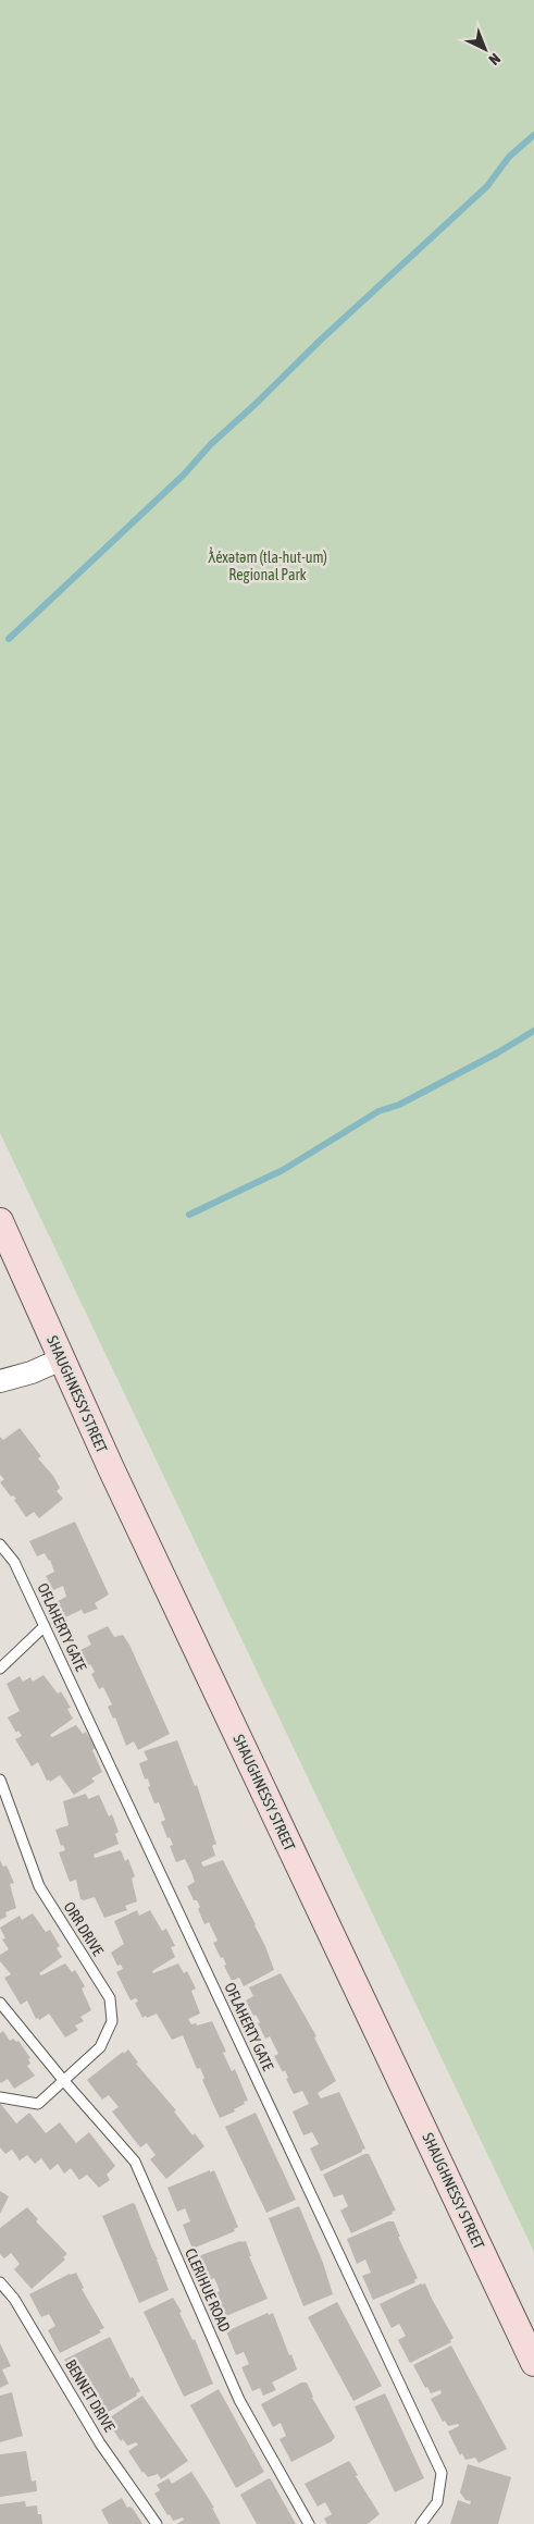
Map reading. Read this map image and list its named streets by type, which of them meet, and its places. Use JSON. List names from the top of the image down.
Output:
{
  "streets": {
    "main road": ["SHAUGHNESSY STREET"],
    "lane": [
      "OFLAHERTY GATE",
      "ORR DRIVE",
      "CLERIHUE ROAD",
      "BENNET DRIVE"
    ]
  },
  "crossings": [
    ["ORR DRIVE", "CLERIHUE ROAD"]
  ],
  "parks": ["ƛ̓éxətəm (tla-hut-um) Regional Park"],
  "north": "bottom right"
}
